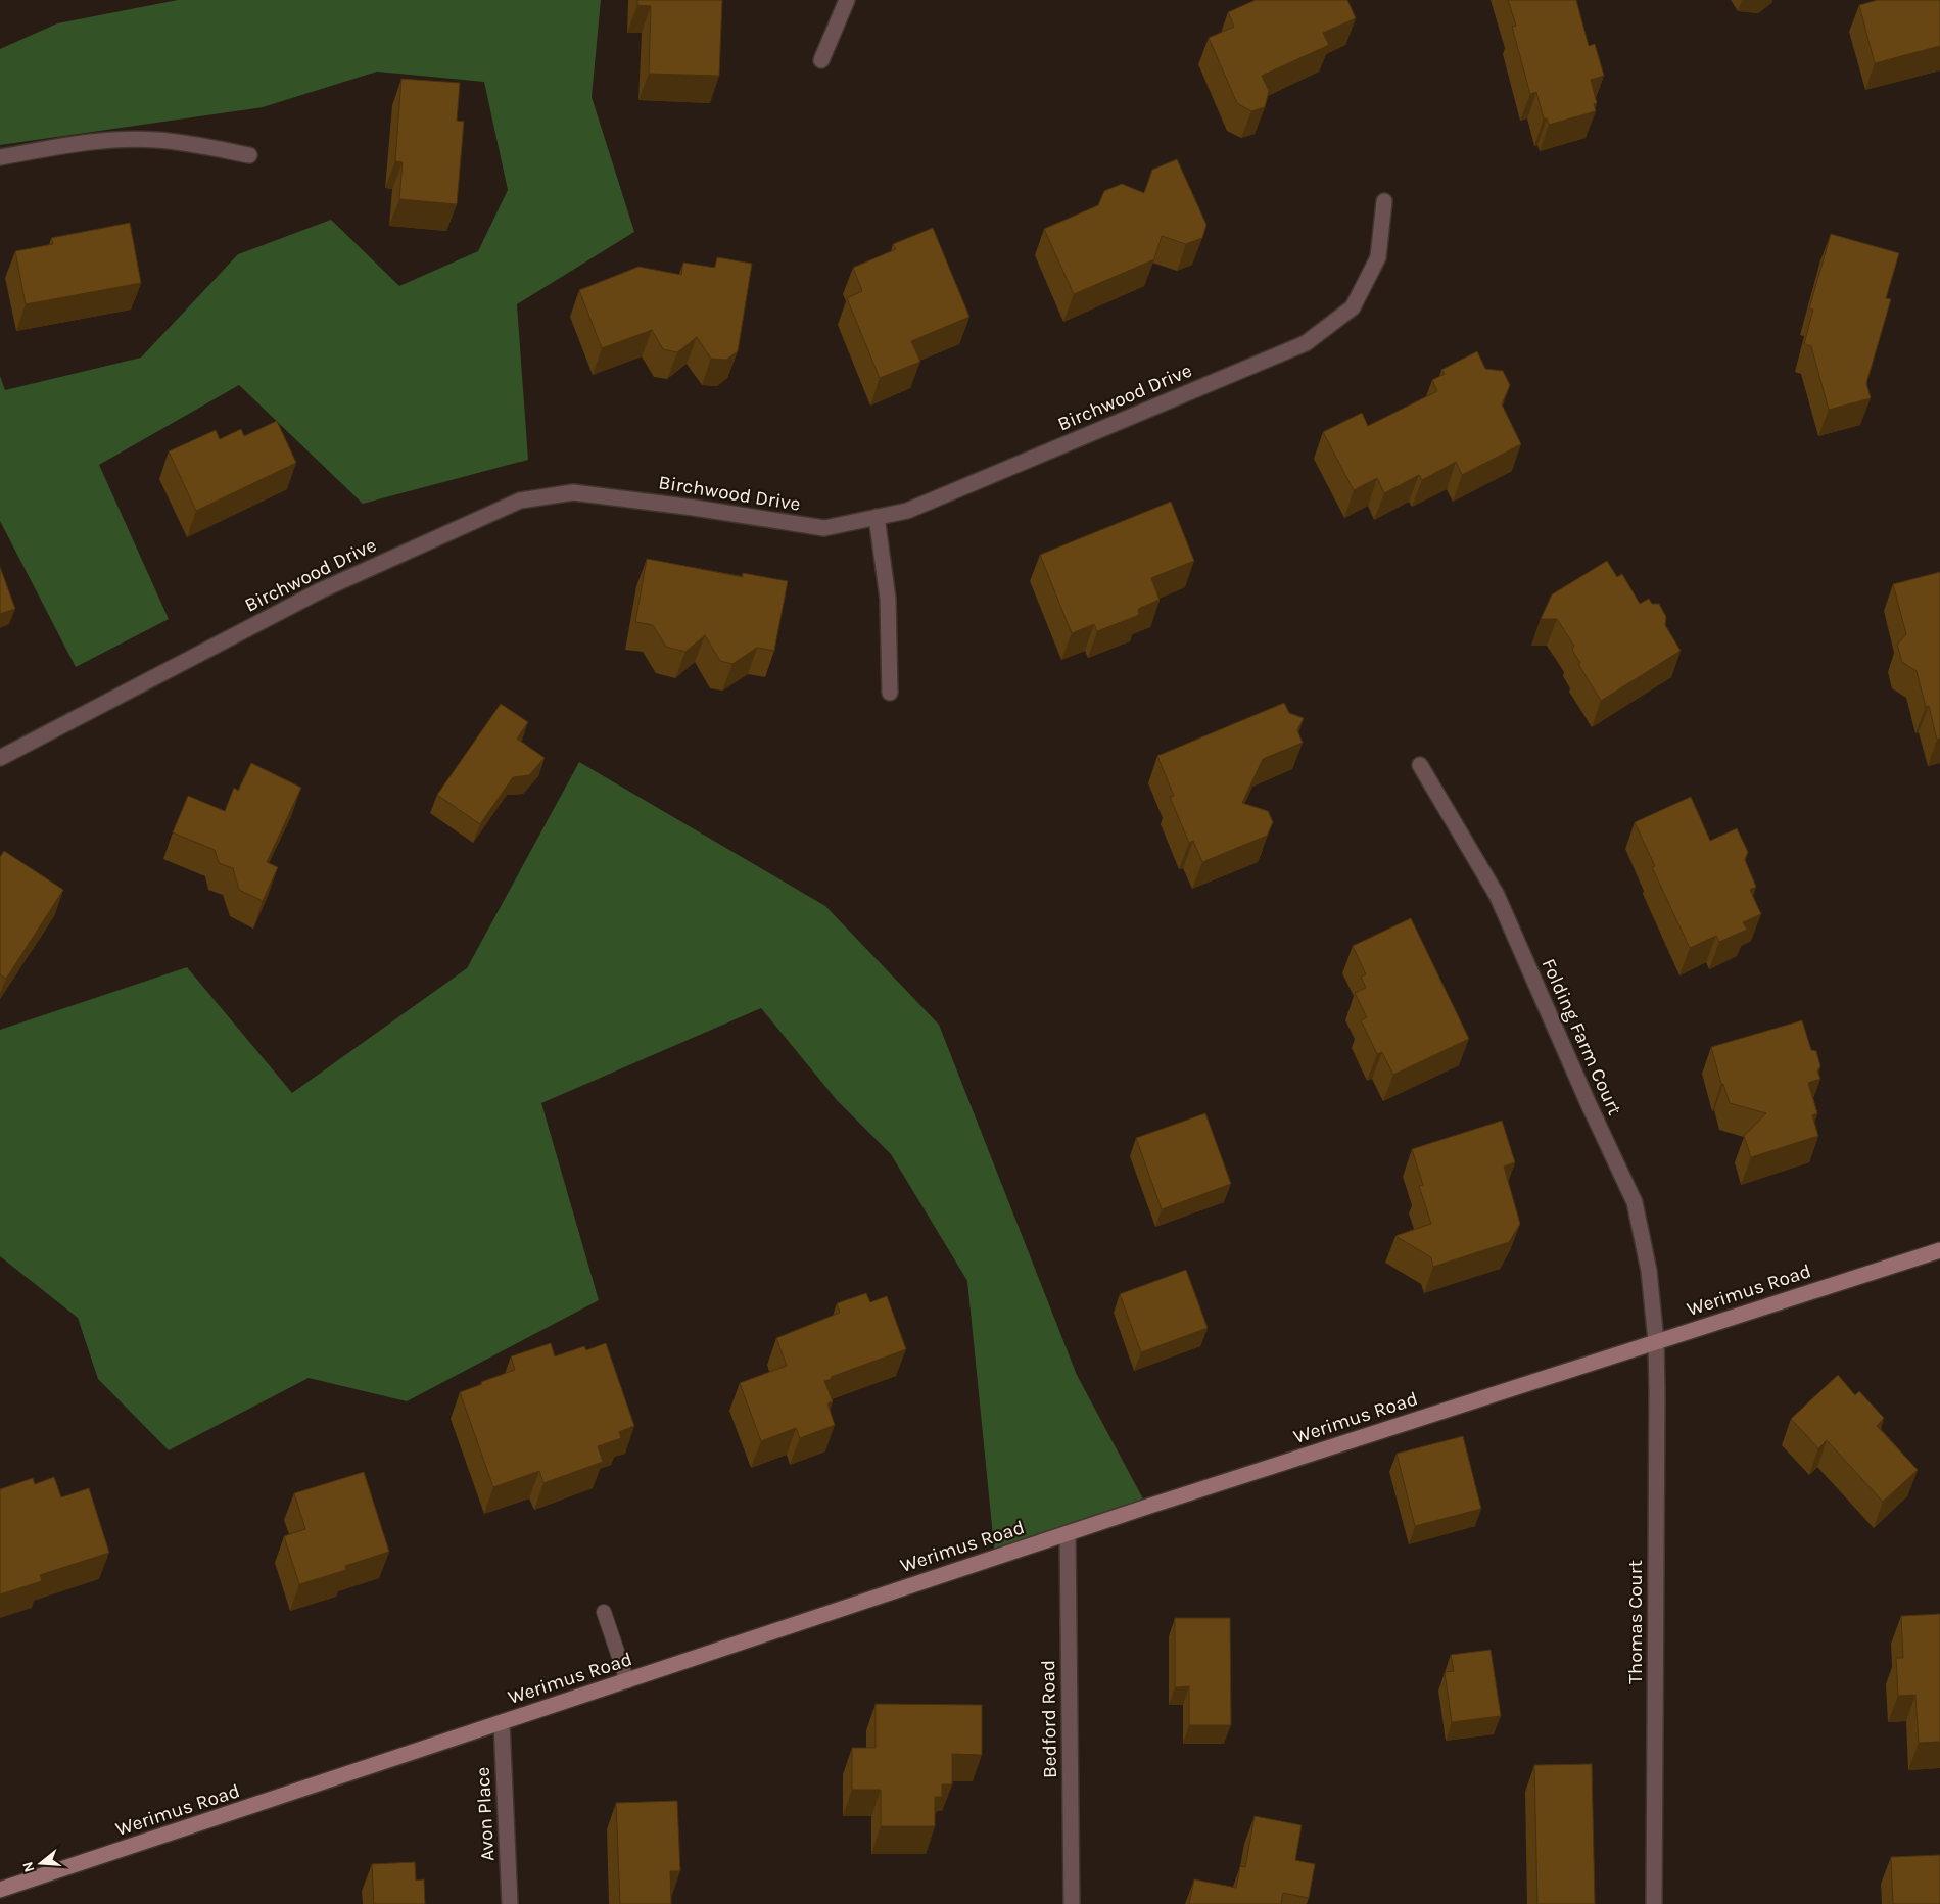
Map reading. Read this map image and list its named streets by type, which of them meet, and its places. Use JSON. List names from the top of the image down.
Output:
{
  "streets": {
    "main road": ["Werimus Road"],
    "street": [
      "Birchwood Drive",
      "Folding Farm Court",
      "Thomas Court",
      "Bedford Road",
      "Avon Place"
    ]
  },
  "crossings": [
    ["Folding Farm Court", "Werimus Road"],
    ["Folding Farm Court", "Thomas Court"],
    ["Werimus Road", "Thomas Court"],
    ["Werimus Road", "Bedford Road"],
    ["Werimus Road", "Avon Place"]
  ],
  "north": "left"
}
